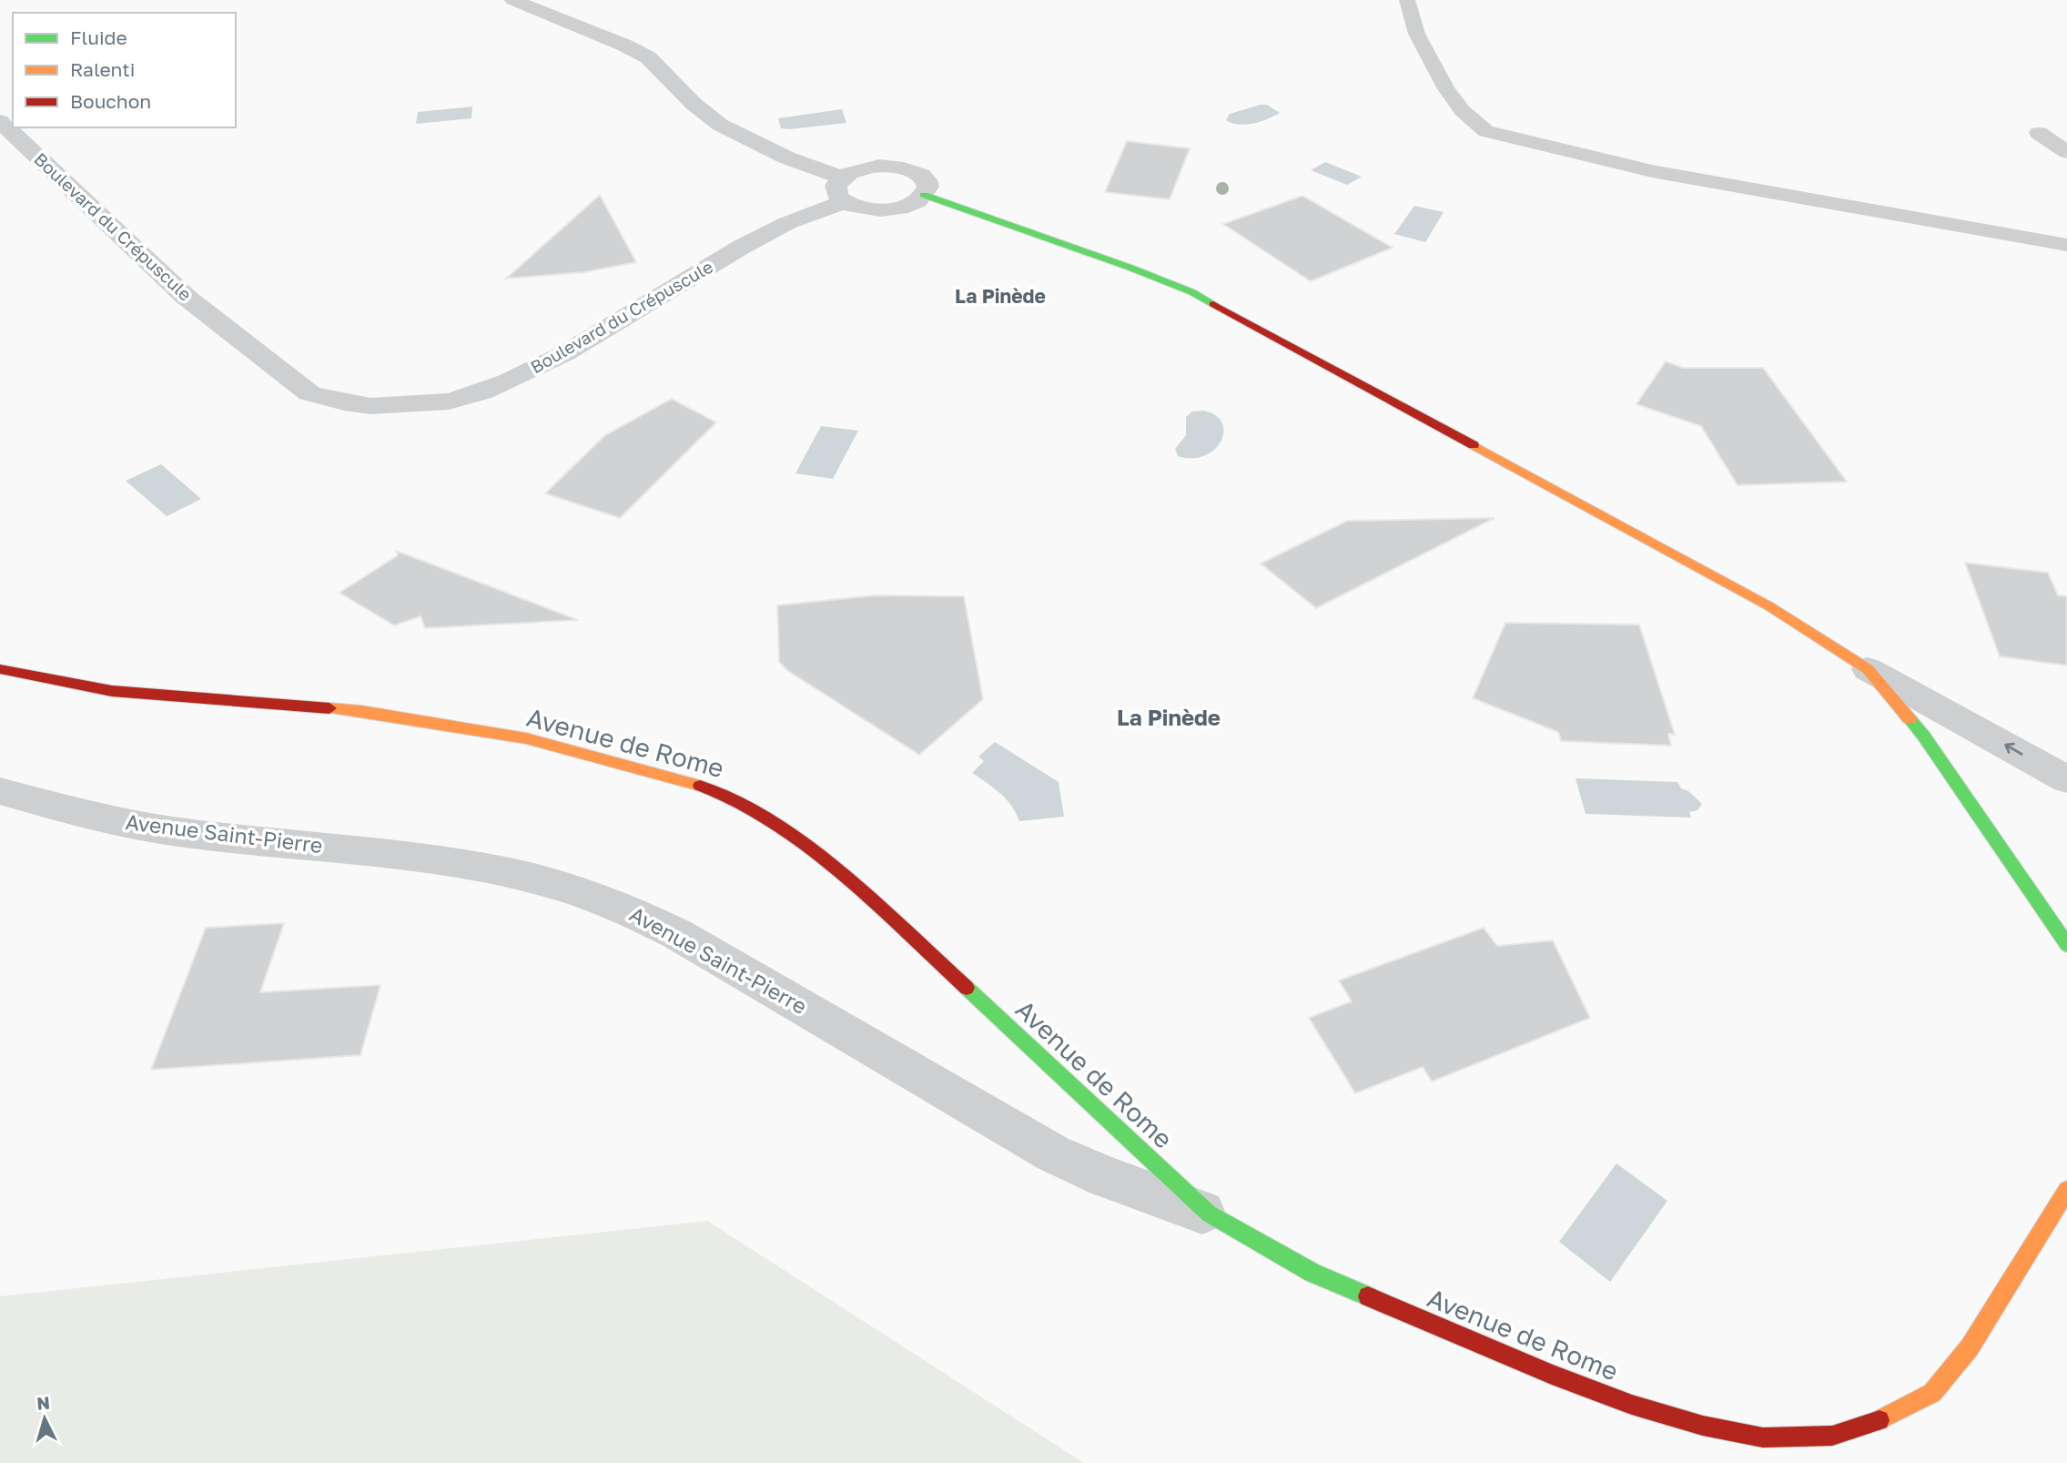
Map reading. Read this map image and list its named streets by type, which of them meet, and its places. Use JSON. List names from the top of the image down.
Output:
{
  "streets": {
    "street": ["Boulevard du Crépuscule", "Avenue de Rome", "Avenue Saint-Pierre"]
  },
  "crossings": [
    ["Avenue de Rome", "Avenue Saint-Pierre"]
  ],
  "districts": ["La Pinède", "La Pinède"],
  "legend": ["Fluide", "Ralenti", "Bouchon"],
  "north": "top"
}
